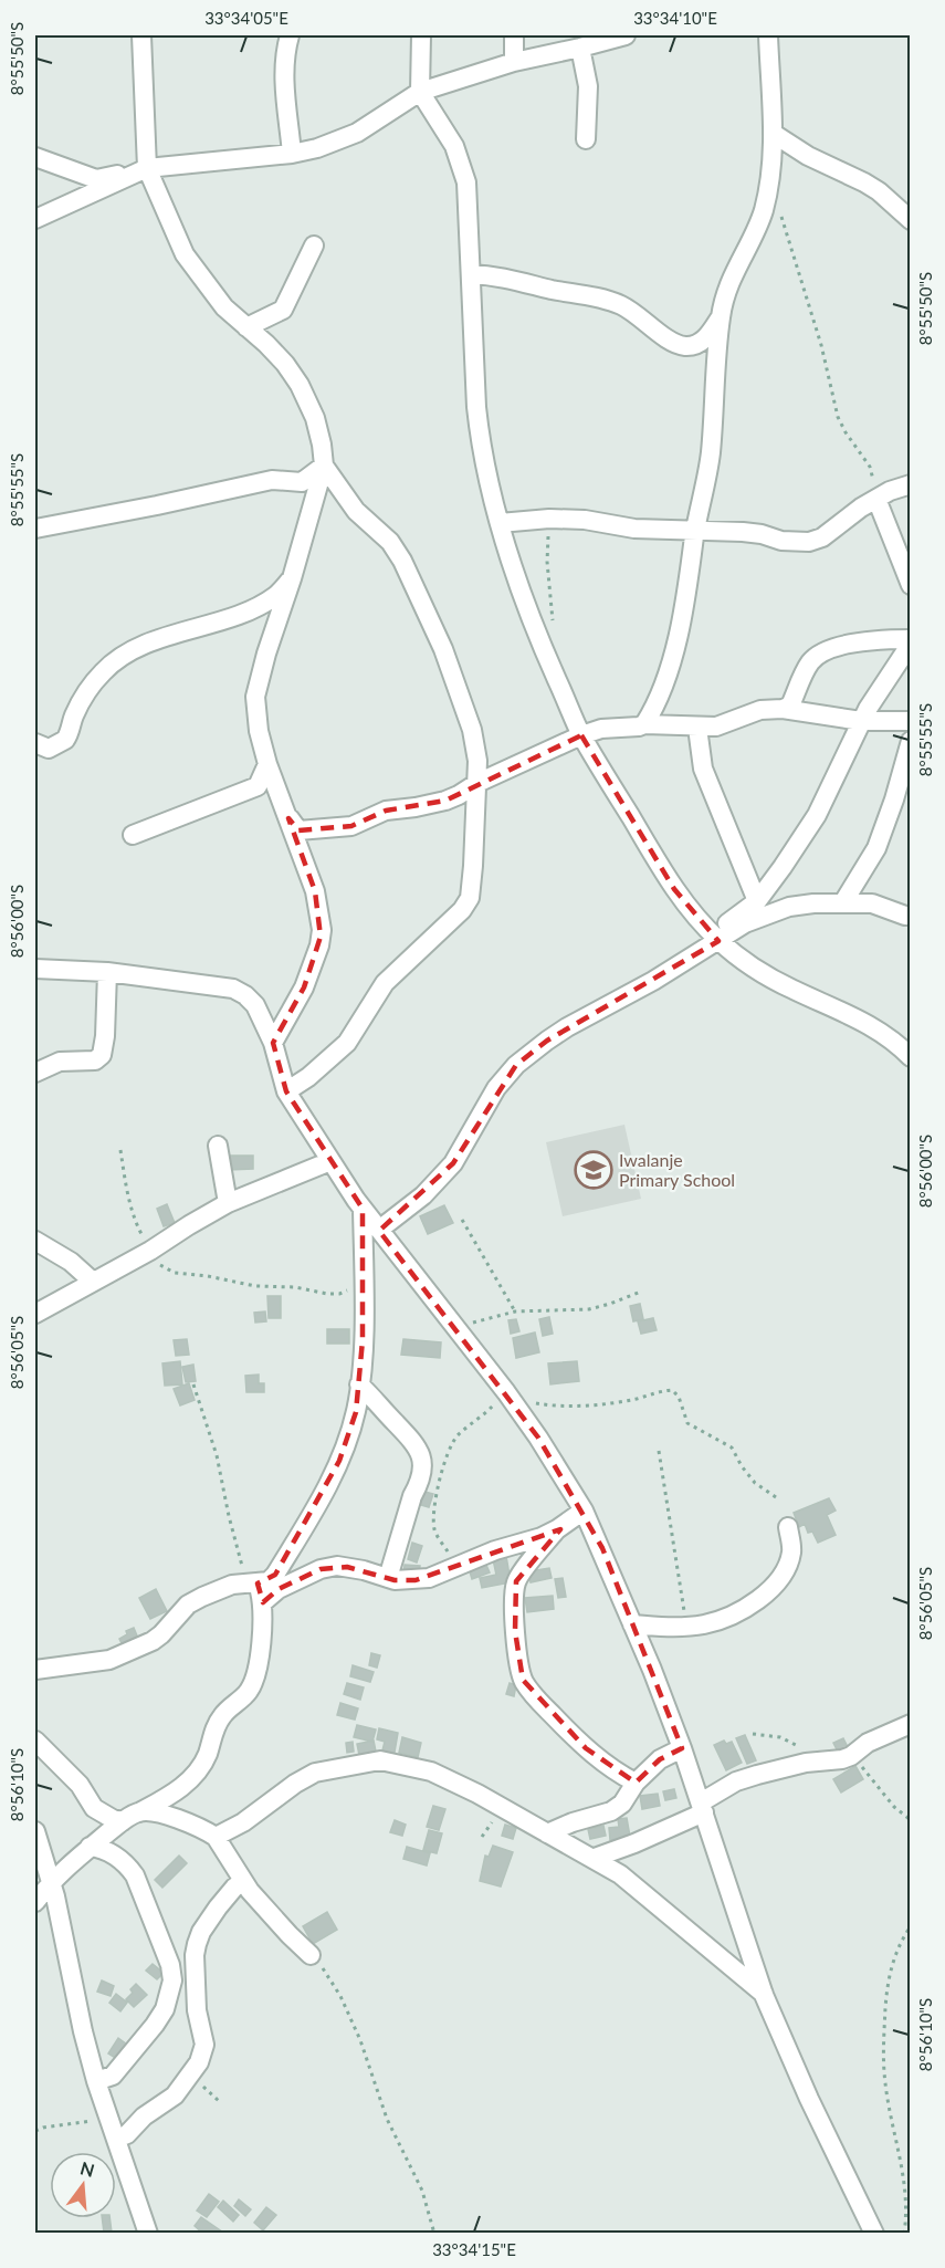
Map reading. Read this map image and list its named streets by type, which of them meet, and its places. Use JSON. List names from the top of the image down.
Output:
{
  "places": {
    "school or university": ["Iwalanje Primary School"]
  },
  "north": "top",
  "coordinates": [
    "33°34'05\"E",
    "33°34'10\"E",
    "8°55'50\"S",
    "8°55'55\"S",
    "8°56'00\"S",
    "8°56'05\"S",
    "8°56'10\"S",
    "33°34'15\"E"
  ]
}
